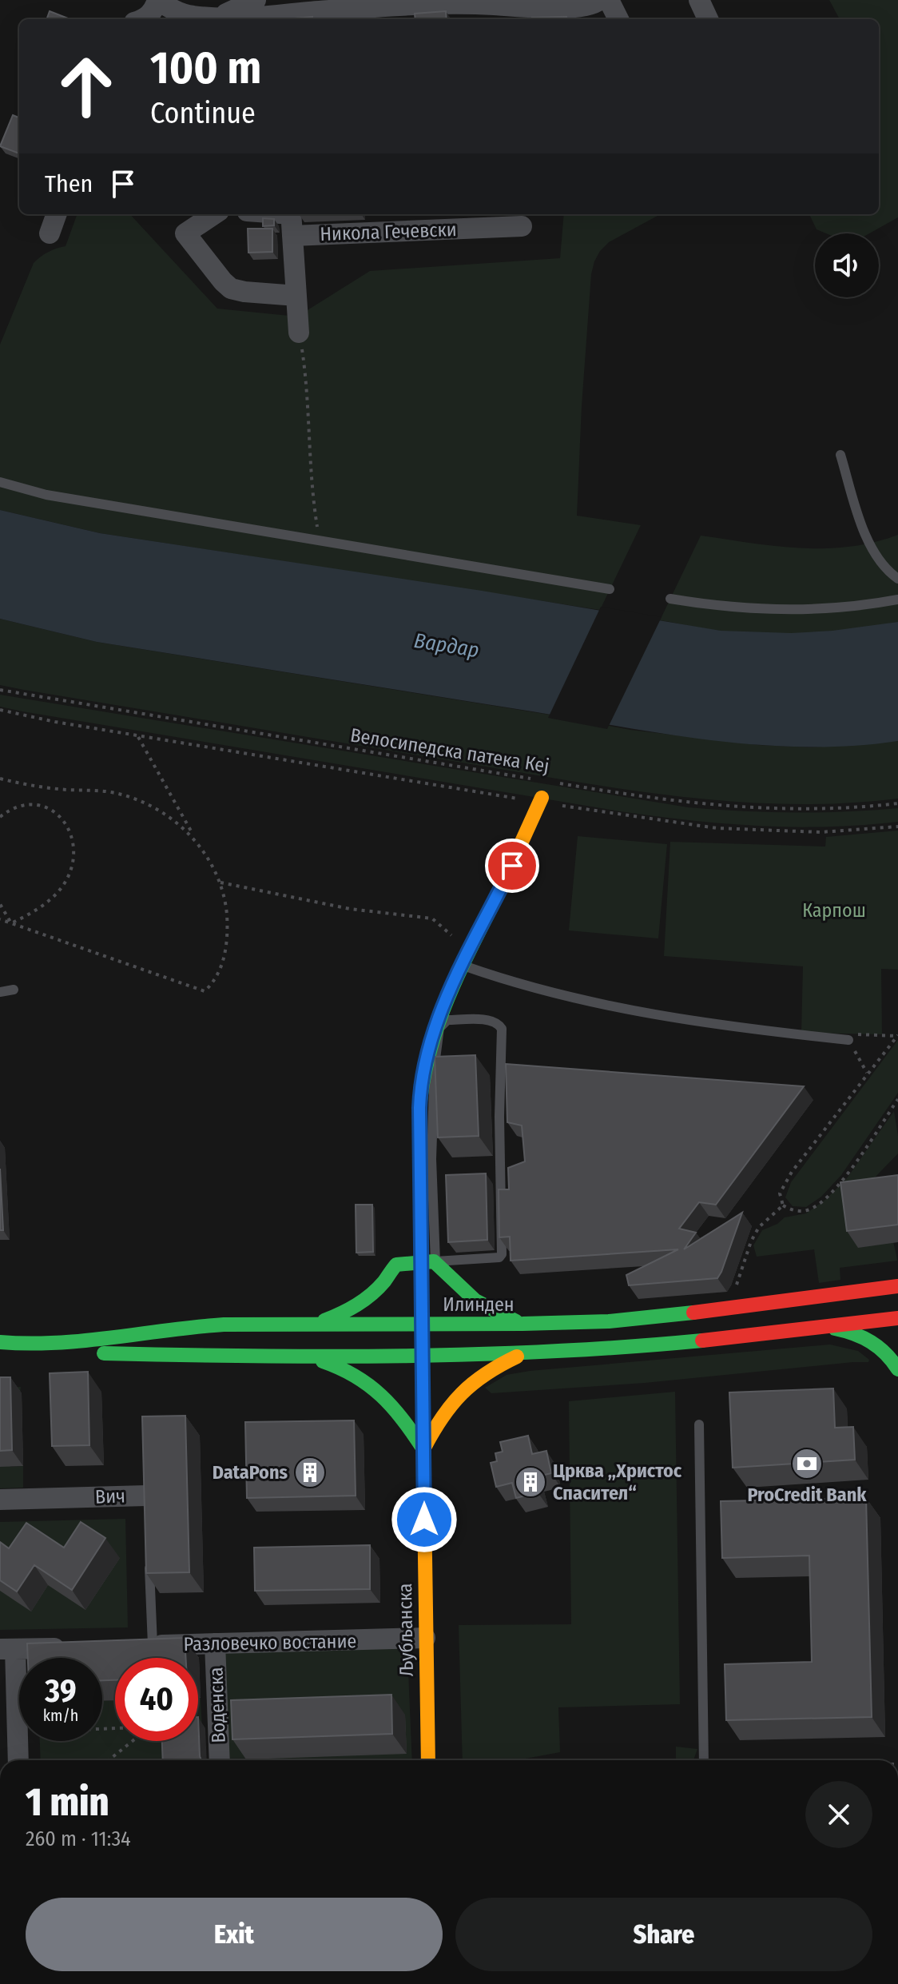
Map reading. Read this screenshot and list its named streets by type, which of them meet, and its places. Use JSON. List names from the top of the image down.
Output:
{
  "streets": {
    "street": [
      "Никола Гечевски",
      "Илинден",
      "Вич",
      "Љубљанска",
      "Разловечко востание",
      "Воденска"
    ],
    "path": ["Велосипедска патека Кеј"]
  },
  "crossings": [
    ["Илинден", "Љубљанска"],
    ["Љубљанска", "Разловечко востание"],
    ["Разловечко востание", "Воденска"]
  ],
  "water": ["Вардар"],
  "parks": ["Карпош"],
  "places": {
    "bank": ["ProCredit Bank"],
    "building": ["DataPons", "Црква „Христос Спасител“"]
  },
  "page": {
    "turn": ["100 m", "Continue"],
    "then": "Then",
    "speed": "39 km/h",
    "limit": "40",
    "heading": ["1 min", "260 m · 11:34"],
    "buttons": ["Exit", "Share"]
  }
}
